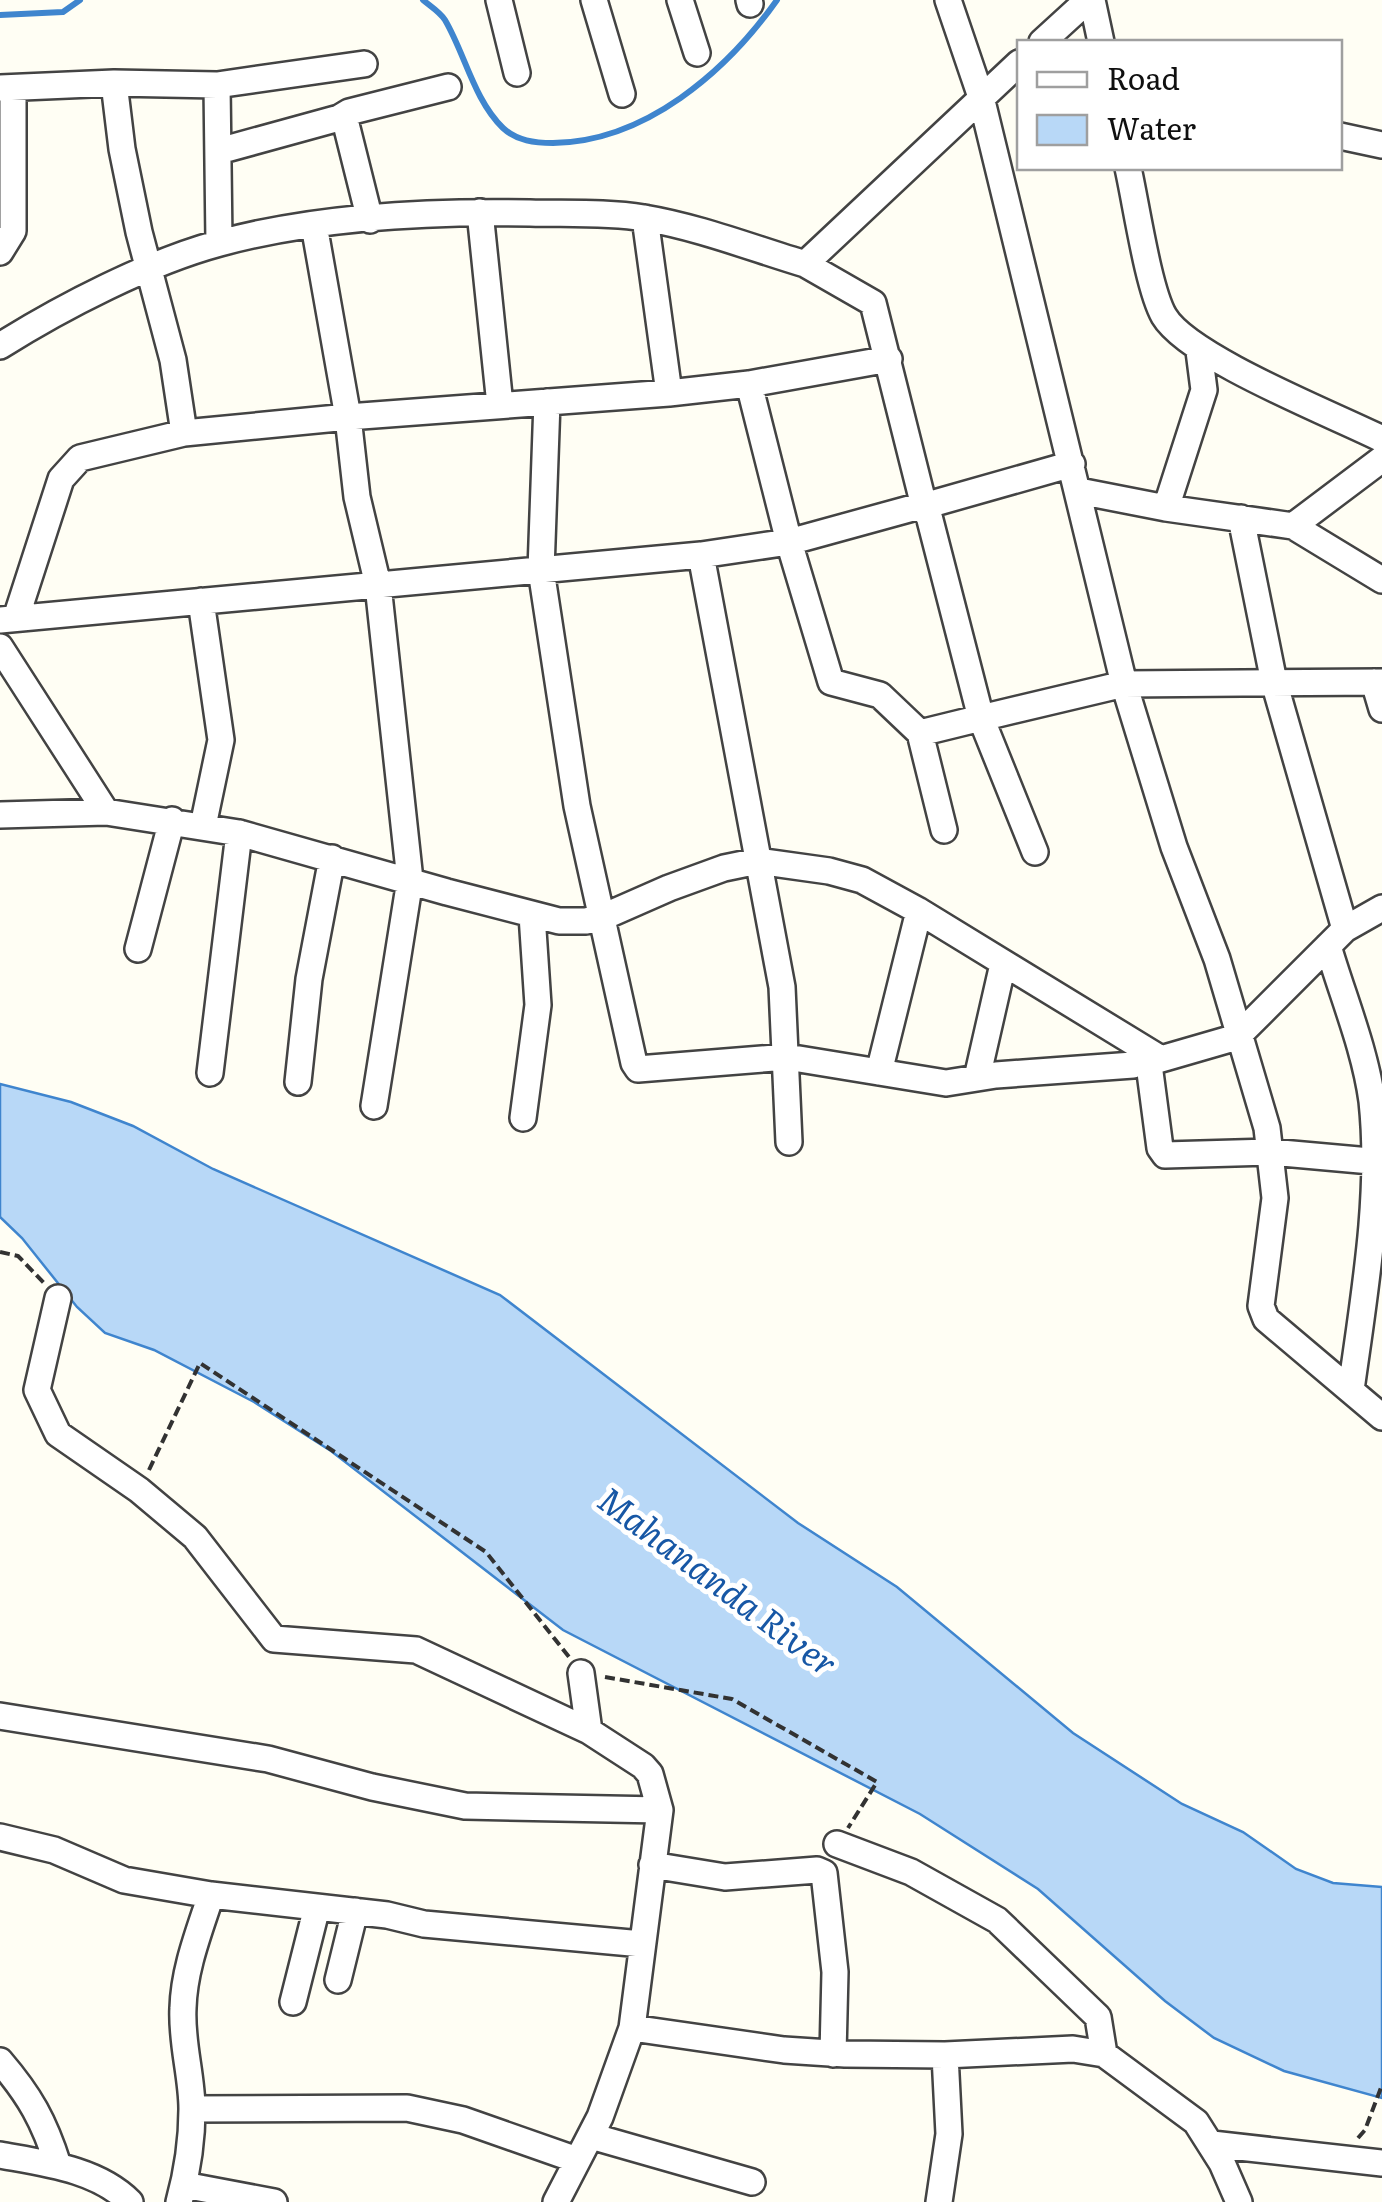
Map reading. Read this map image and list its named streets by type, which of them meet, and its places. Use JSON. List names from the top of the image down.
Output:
{
  "water": ["Mahananda River"],
  "legend": ["Road", "Water"]
}
